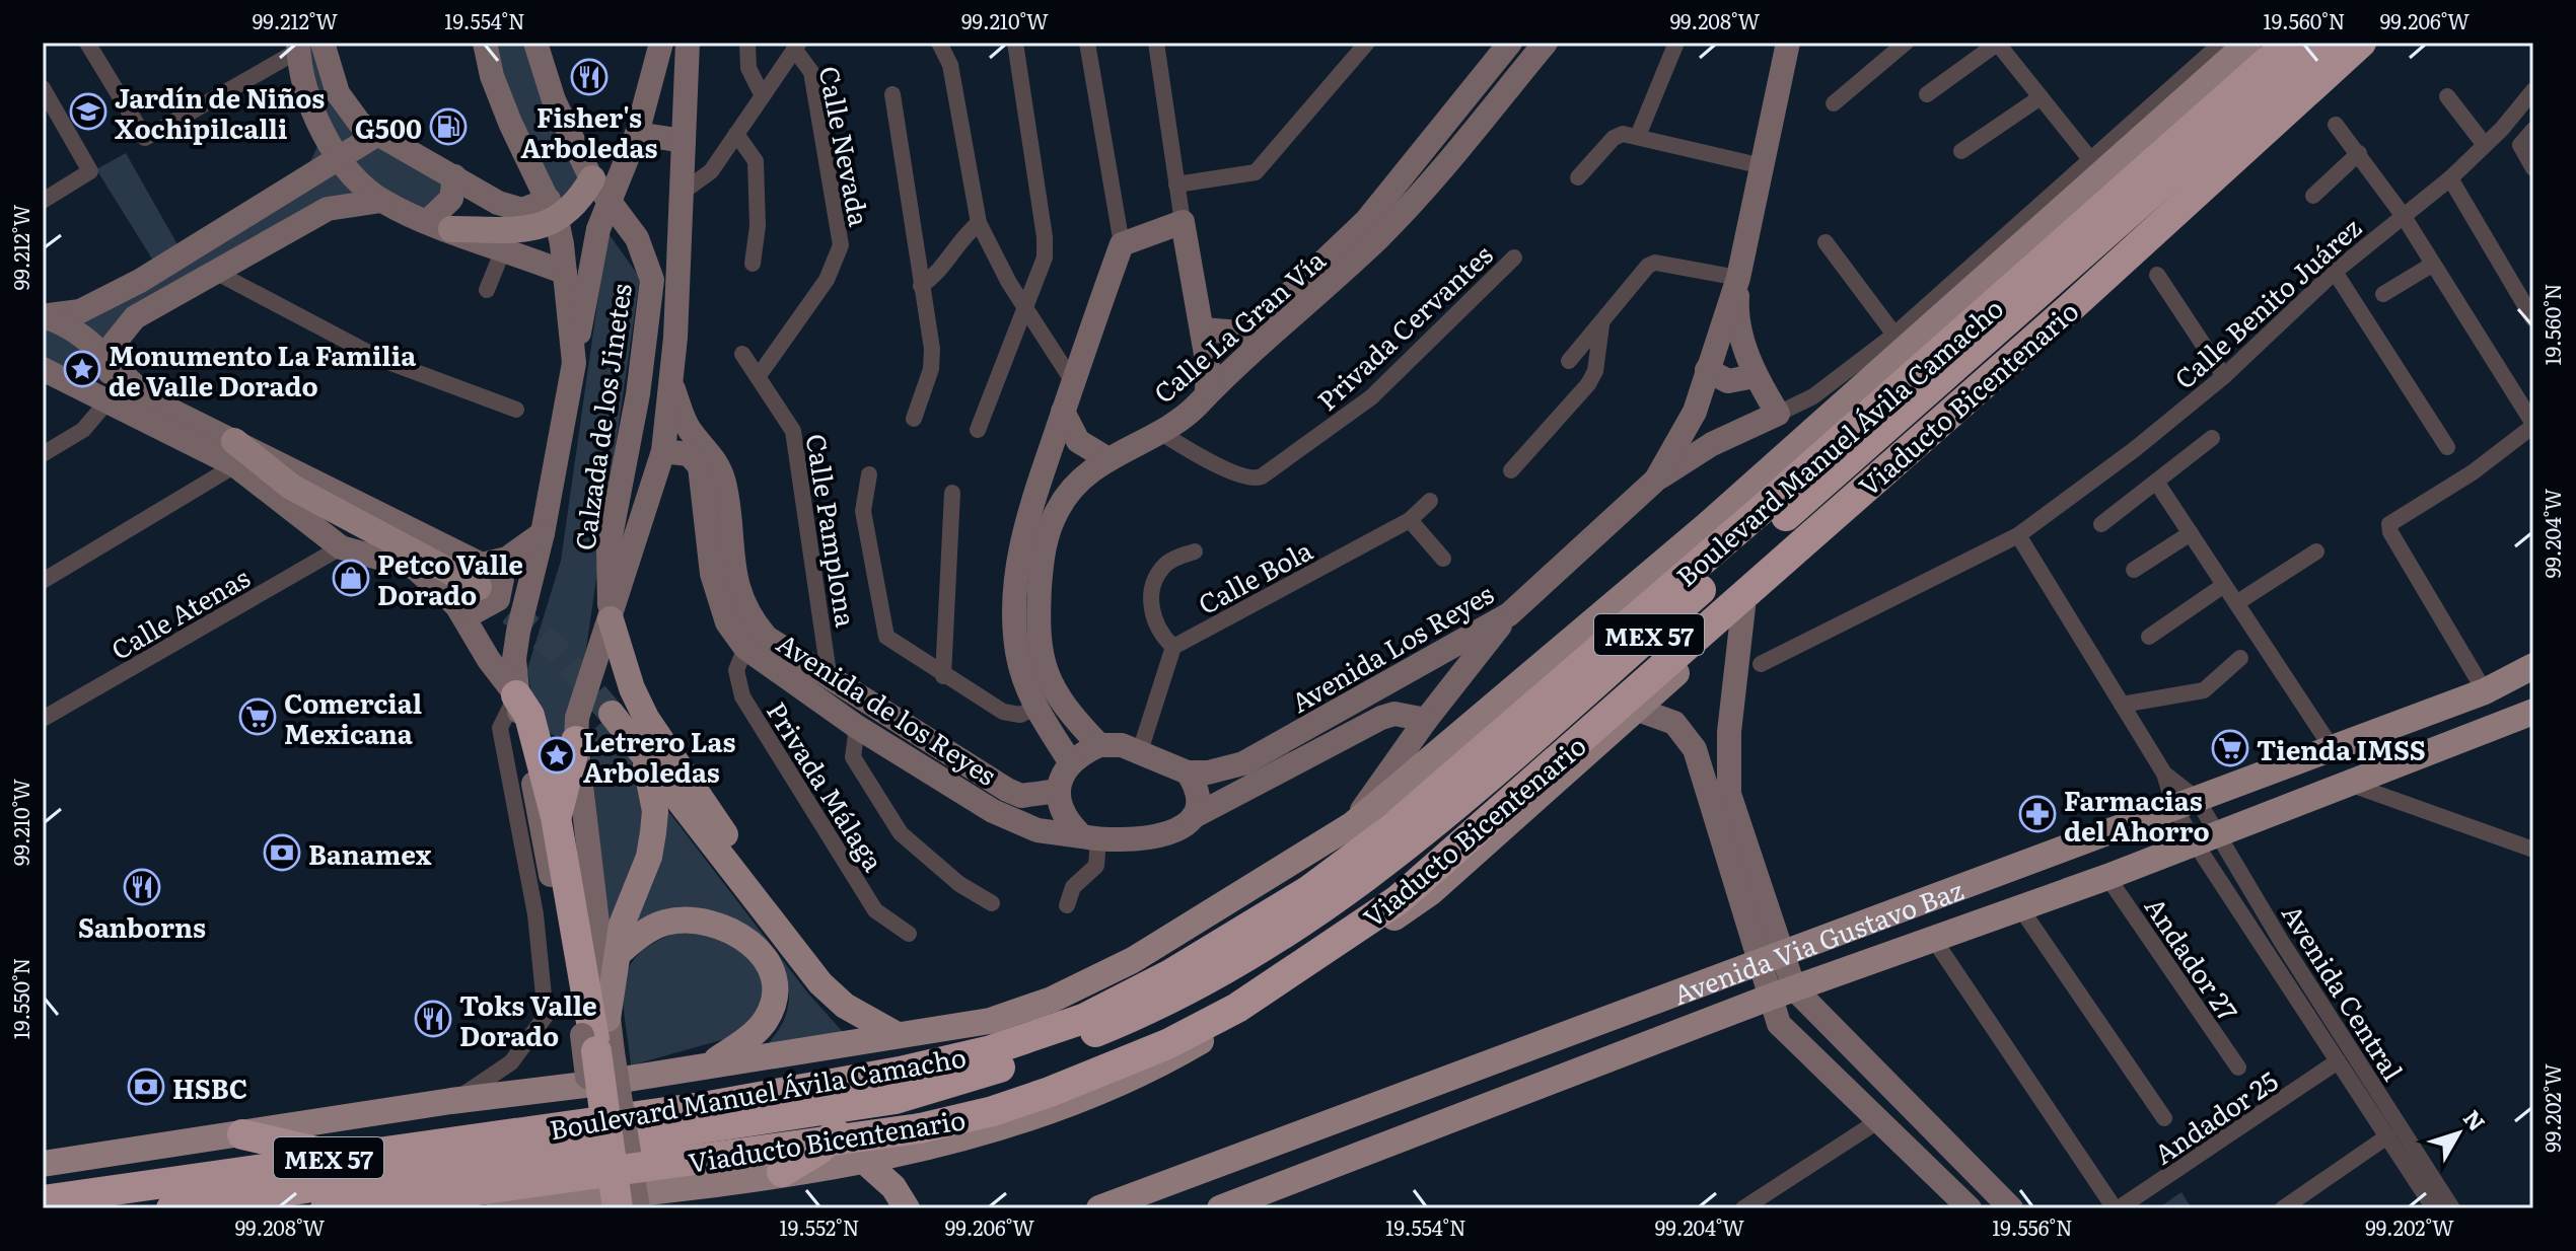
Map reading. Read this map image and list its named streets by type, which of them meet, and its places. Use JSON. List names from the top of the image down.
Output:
{
  "streets": {
    "highway": ["Viaducto Bicentenario", "Boulevard Manuel Ávila Camacho", "MEX 57"],
    "main road": ["Avenida Via Gustavo Baz"],
    "street": [
      "Calle Nevada",
      "Calle Benito Juárez",
      "Calle La Gran Vía",
      "Privada Cervantes",
      "Calzada de los Jinetes",
      "Calle Pamplona",
      "Calle Bola",
      "Calle Atenas",
      "Avenida Los Reyes",
      "Avenida de los Reyes",
      "Privada Málaga",
      "Andador 27",
      "Avenida Central",
      "Andador 25"
    ]
  },
  "crossings": [
    ["Calle Nevada", "Calle Pamplona"],
    ["Calle La Gran Vía", "Privada Cervantes"],
    ["Calle La Gran Vía", "Avenida Los Reyes"],
    ["Calle La Gran Vía", "Avenida de los Reyes"],
    ["Boulevard Manuel Ávila Camacho", "Avenida Los Reyes"],
    ["Calle Pamplona", "Avenida de los Reyes"],
    ["Avenida Los Reyes", "Avenida de los Reyes"],
    ["Avenida de los Reyes", "Privada Málaga"],
    ["Avenida Via Gustavo Baz", "Andador 27"],
    ["Avenida Via Gustavo Baz", "Avenida Central"],
    ["Avenida Central", "Andador 25"]
  ],
  "places": {
    "restaurant": ["Fisher's Arboledas", "Sanborns", "Toks Valle Dorado"],
    "school or university": ["Jardín de Niños Xochipilcalli"],
    "fuel station": ["G500"],
    "place": ["Monumento La Familia de Valle Dorado", "Letrero Las Arboledas"],
    "shop": ["Petco Valle Dorado"],
    "supermarket": ["Comercial Mexicana", "Tienda IMSS"],
    "pharmacy": ["Farmacias del Ahorro"],
    "bank": ["Banamex", "HSBC"]
  },
  "north": "top right",
  "coordinates": [
    "99.212°W",
    "19.554°N",
    "99.210°W",
    "99.208°W",
    "19.560°N",
    "99.206°W",
    "99.204°W",
    "19.550°N",
    "99.202°W",
    "19.552°N",
    "19.556°N"
  ]
}
